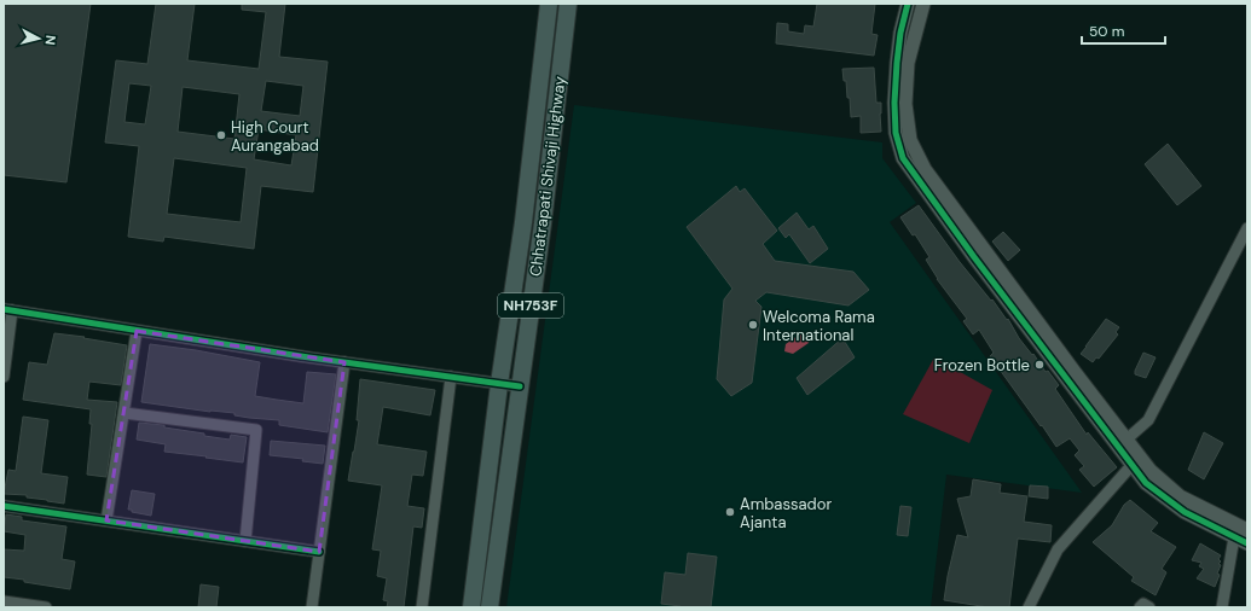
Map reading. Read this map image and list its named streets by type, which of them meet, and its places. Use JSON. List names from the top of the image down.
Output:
{
  "streets": {
    "highway": ["Chhatrapati Shivaji Highway", "NH753F"]
  },
  "places": [
    "High Court Aurangabad",
    "Welcoma Rama International",
    "Frozen Bottle",
    "Ambassador Ajanta"
  ],
  "scale_bar": "50 m",
  "north": "right"
}
